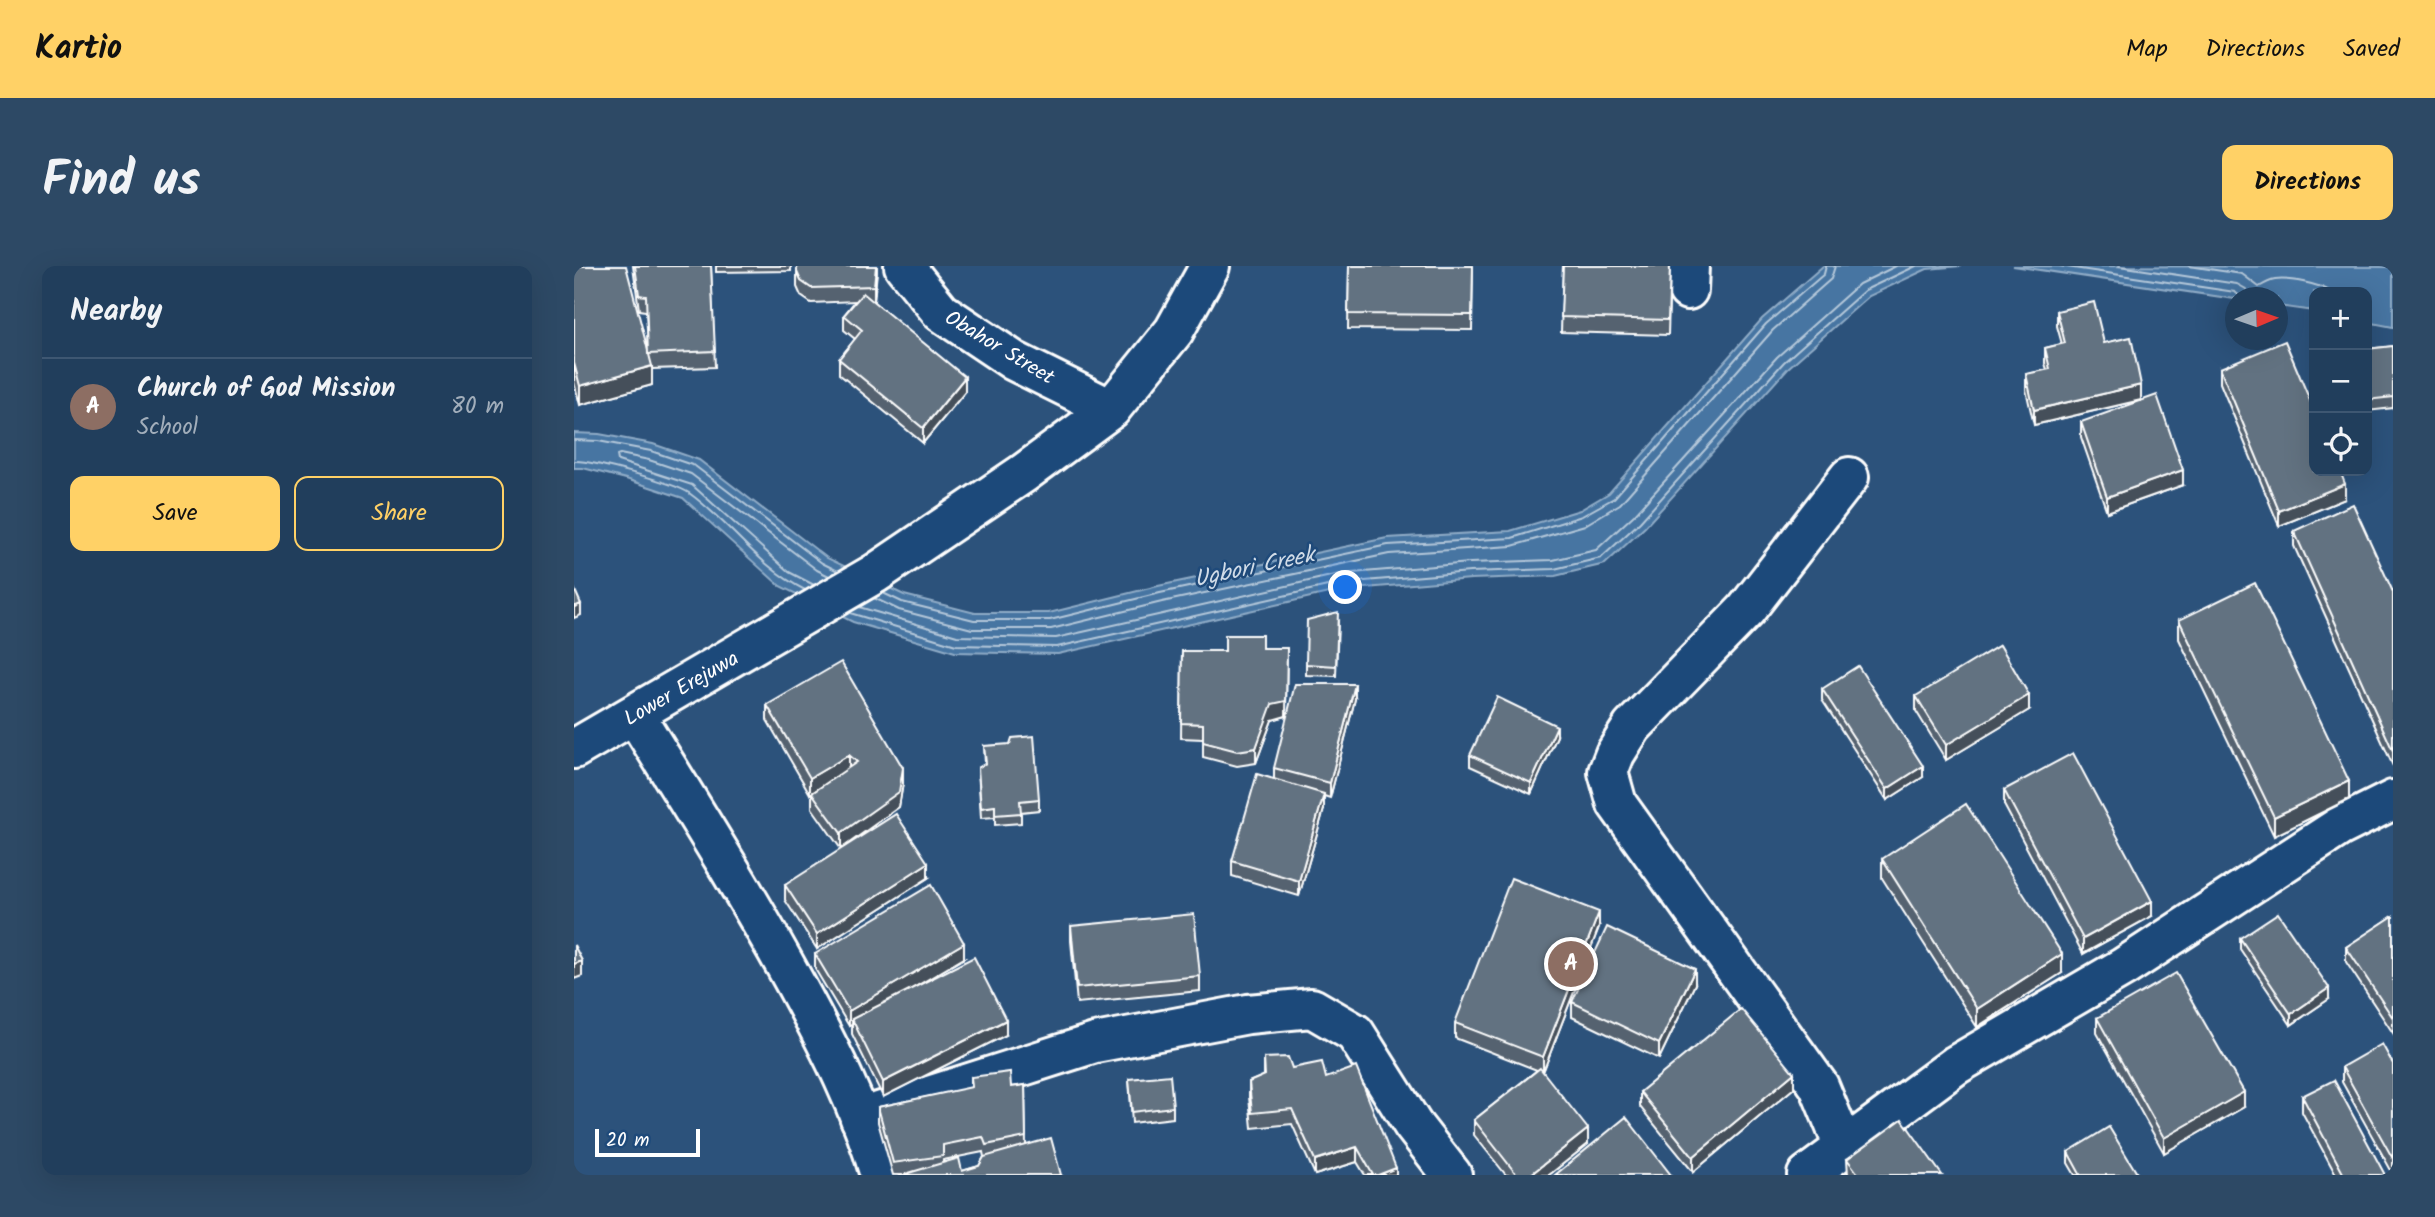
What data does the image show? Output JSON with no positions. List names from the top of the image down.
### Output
{
  "streets": {
    "street": ["Obahor Street", "Lower Erejuwa"]
  },
  "crossings": [
    ["Obahor Street", "Lower Erejuwa"]
  ],
  "water": ["Ugbori Creek"],
  "scale_bar": "20 m",
  "north": "right",
  "page": {
    "header": "Kartio",
    "nav": ["Map", "Directions", "Saved"],
    "title": "Find us",
    "buttons": [
      "Directions",
      ["Save", "Share"]
    ],
    "heading": "Nearby",
    "map_buttons": ["+", "−"],
    "list": [
      {
        "mark": "A",
        "name": "Church of God Mission",
        "note": "School",
        "value": "80 m"
      }
    ],
    "pins": "A",
    "scale": "20 m"
  }
}
